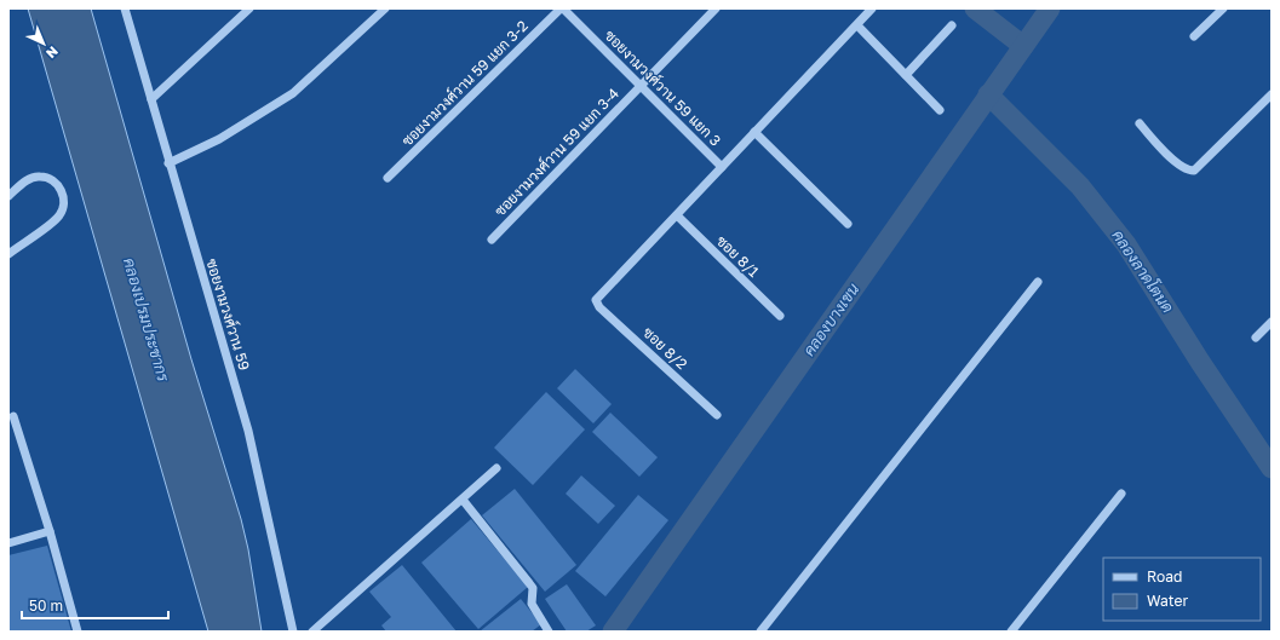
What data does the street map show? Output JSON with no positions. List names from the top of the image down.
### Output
{
  "streets": {
    "street": [
      "ซอยงามวงศ์วาน 59 แยก 3-2",
      "ซอยงามวงศ์วาน 59 แยก 3",
      "ซอยงามวงศ์วาน 59 แยก 3-4",
      "ซอย 8/1",
      "ซอยงามวงศ์วาน 59",
      "ซอย 8/2"
    ]
  },
  "crossings": [
    ["ซอยงามวงศ์วาน 59 แยก 3-2", "ซอยงามวงศ์วาน 59 แยก 3"],
    ["ซอยงามวงศ์วาน 59 แยก 3", "ซอยงามวงศ์วาน 59 แยก 3-4"],
    ["ซอย 8/1", "ซอย 8/2"]
  ],
  "water": ["คลองลาดโตนด", "คลองเปรมประชากร", "คลองบางเขน"],
  "legend": ["Road", "Water"],
  "scale_bar": "50 m",
  "north": "bottom right"
}
